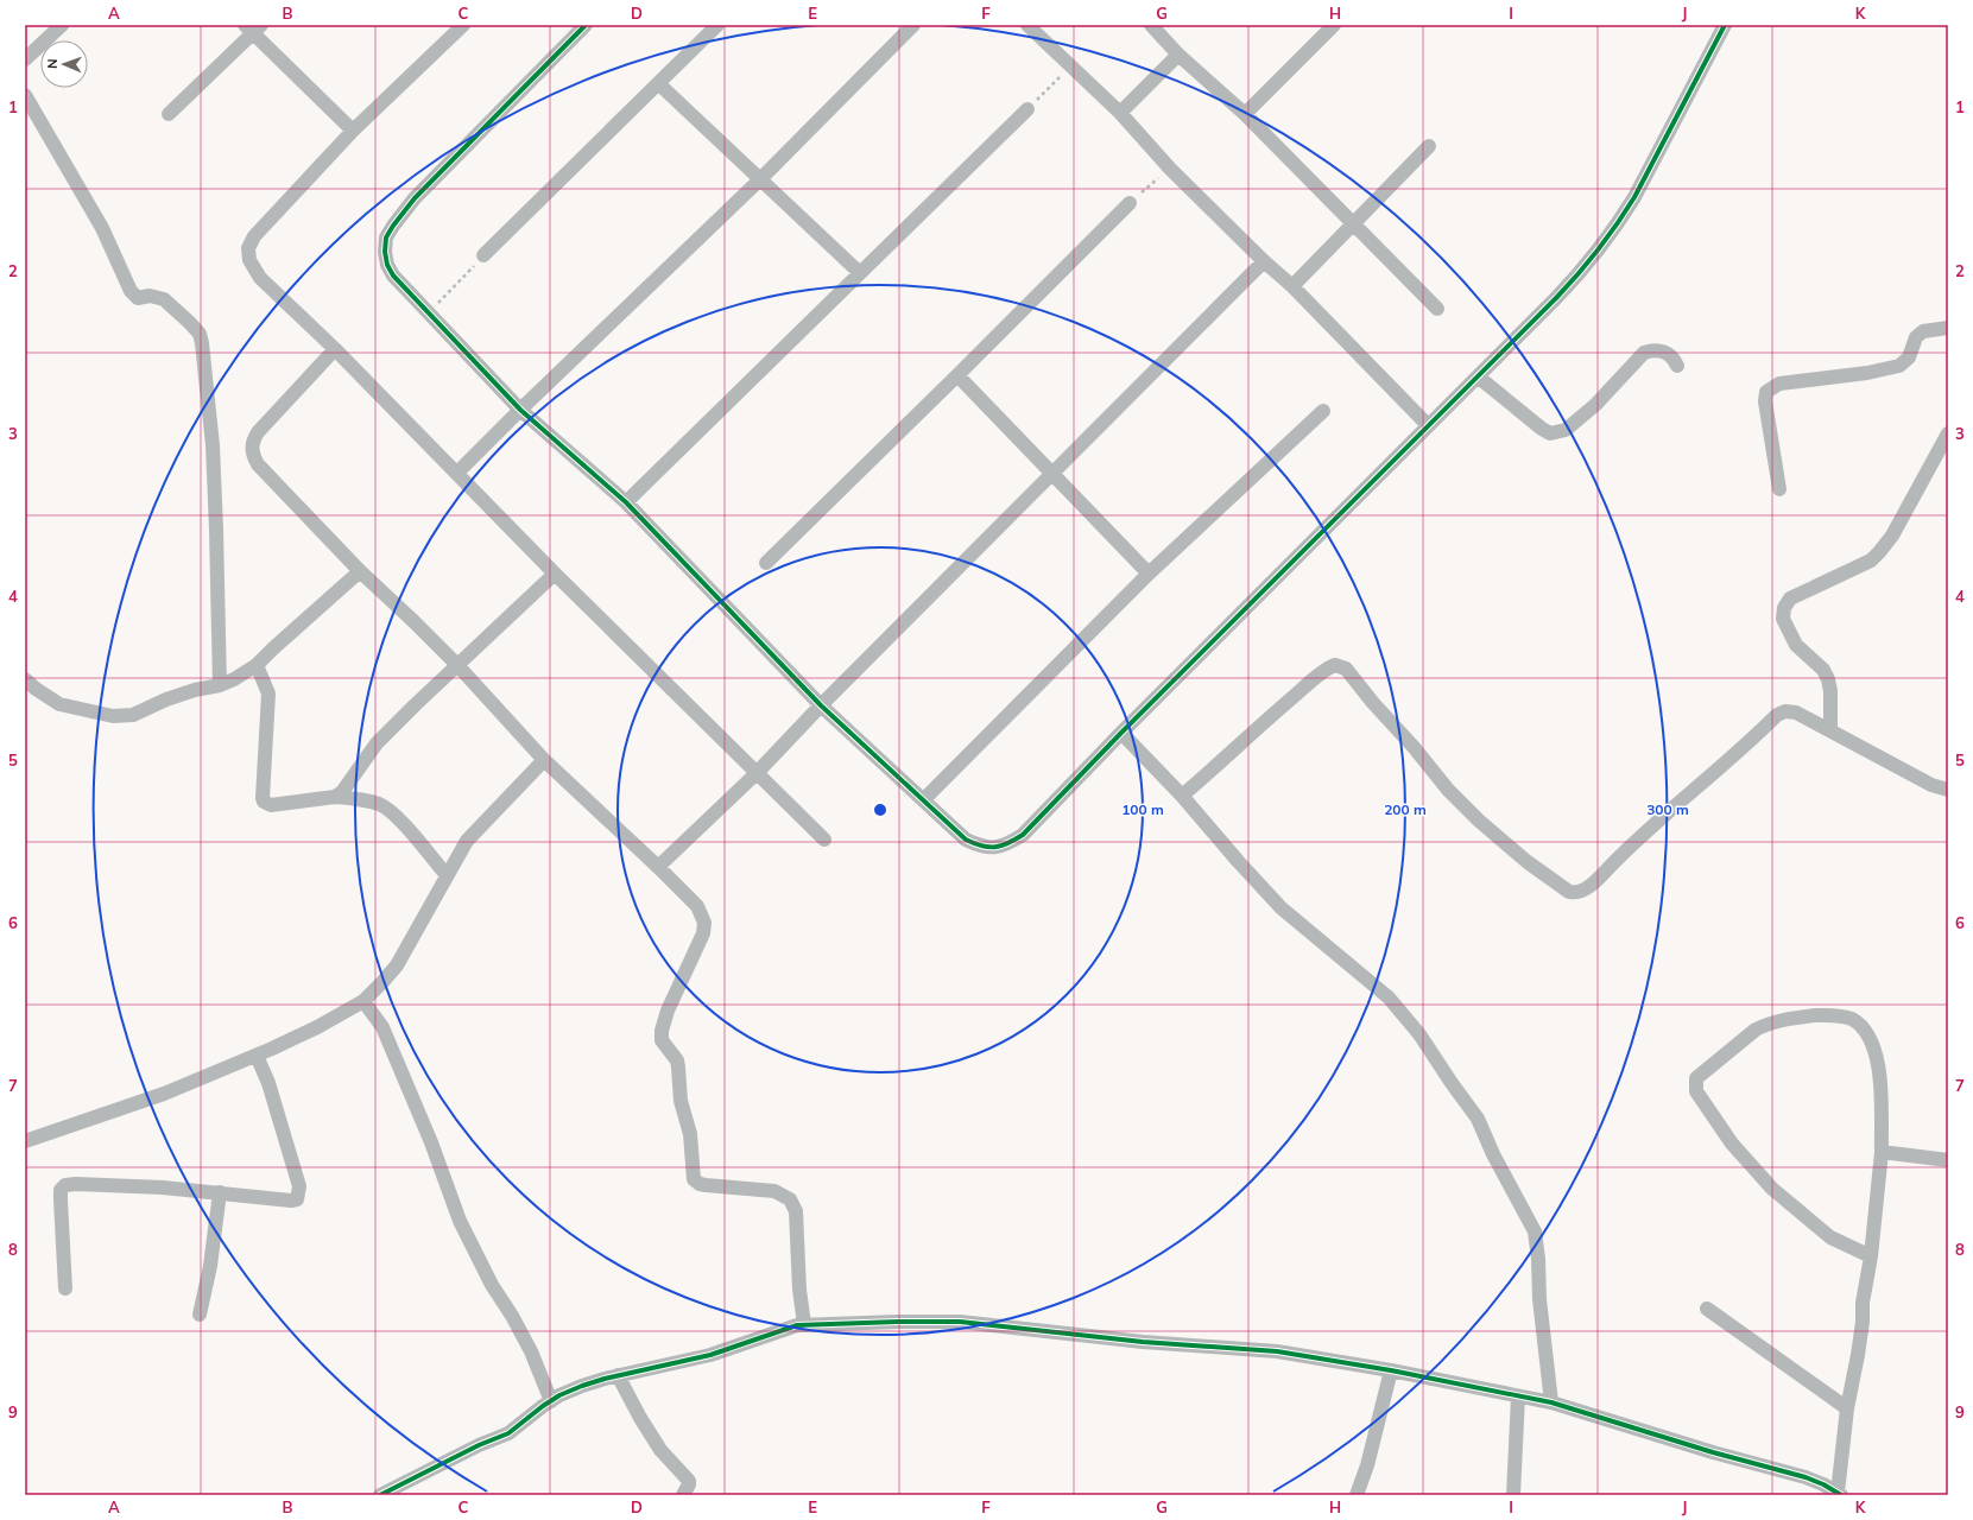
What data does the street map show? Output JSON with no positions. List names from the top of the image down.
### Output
{
  "north": "left",
  "grid": {
    "columns": [
      "A",
      "B",
      "C",
      "D",
      "E",
      "F",
      "G",
      "H",
      "I",
      "J",
      "K"
    ],
    "rows": [
      "1",
      "2",
      "3",
      "4",
      "5",
      "6",
      "7",
      "8",
      "9"
    ]
  },
  "rings": ["100 m", "200 m", "300 m"]
}
